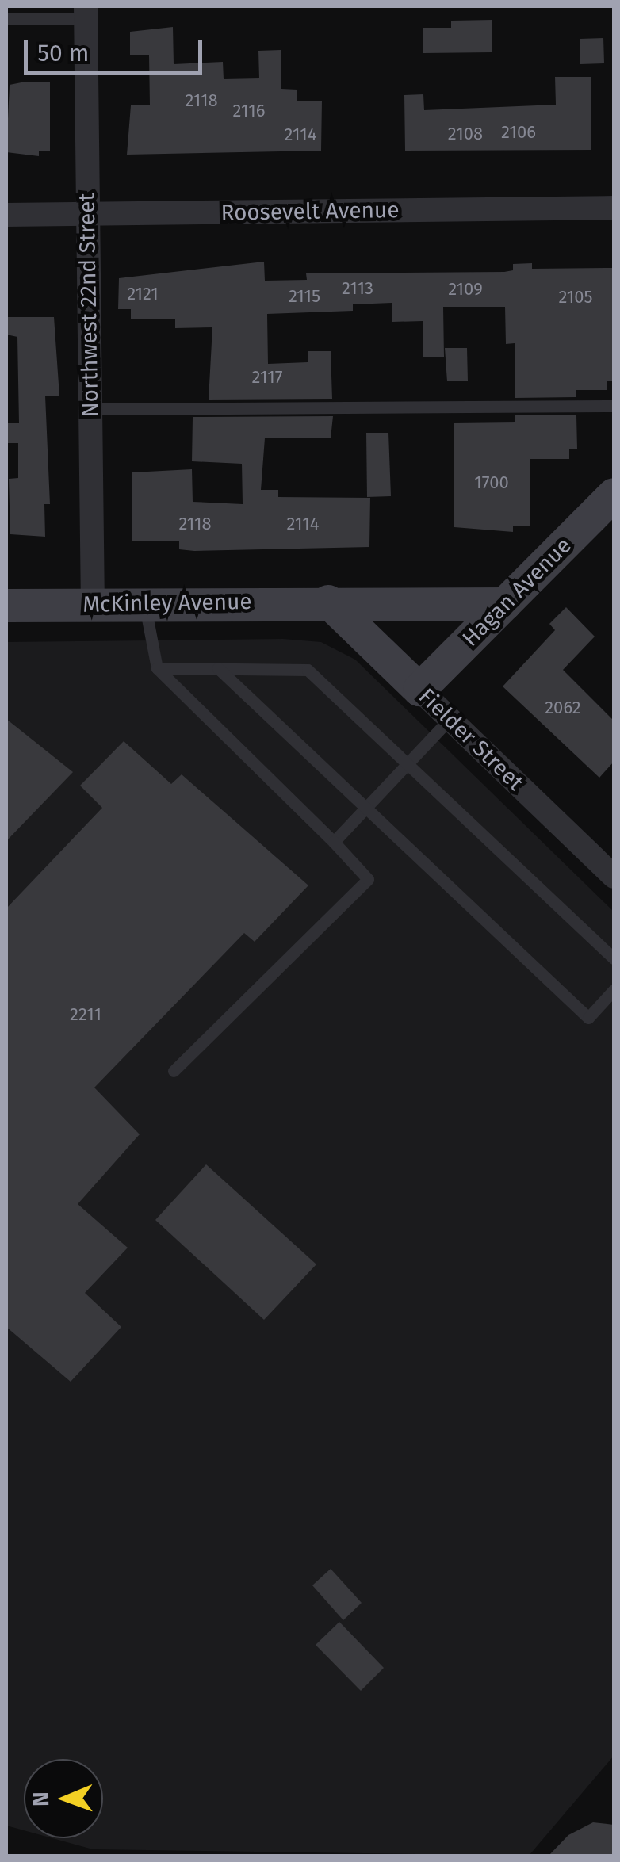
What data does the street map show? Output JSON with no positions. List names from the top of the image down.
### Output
{
  "streets": {
    "street": [
      "Roosevelt Avenue",
      "Northwest 22nd Street",
      "Hagan Avenue",
      "McKinley Avenue",
      "Fielder Street"
    ]
  },
  "crossings": [
    ["Roosevelt Avenue", "Northwest 22nd Street"],
    ["Northwest 22nd Street", "McKinley Avenue"],
    ["Hagan Avenue", "McKinley Avenue"],
    ["Hagan Avenue", "Fielder Street"],
    ["McKinley Avenue", "Fielder Street"]
  ],
  "house_numbers": [
    "2118",
    "2116",
    "2106",
    "2108",
    "2114",
    "2113",
    "2109",
    "2121",
    "2115",
    "2105",
    "2117",
    "1700",
    "2118",
    "2114",
    "2062",
    "2211"
  ],
  "scale_bar": "50 m",
  "north": "left"
}
